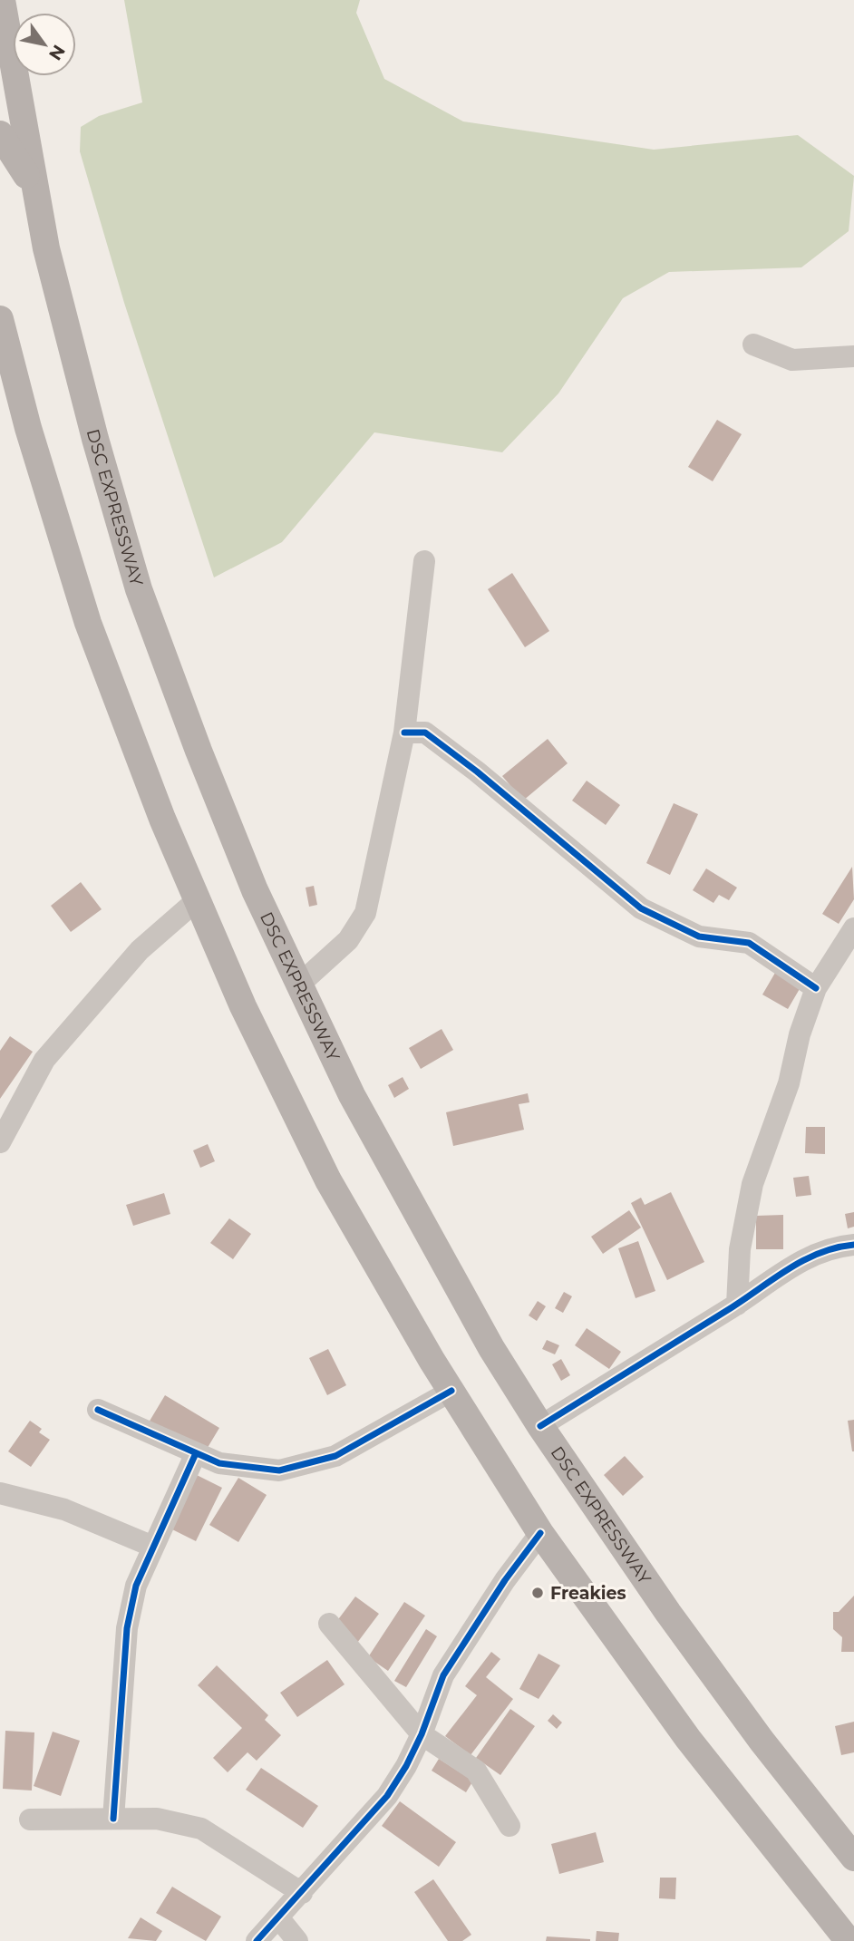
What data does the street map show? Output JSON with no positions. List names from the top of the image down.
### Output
{
  "streets": {
    "main road": ["DSC EXPRESSWAY"]
  },
  "places": ["Freakies"],
  "north": "bottom right"
}
